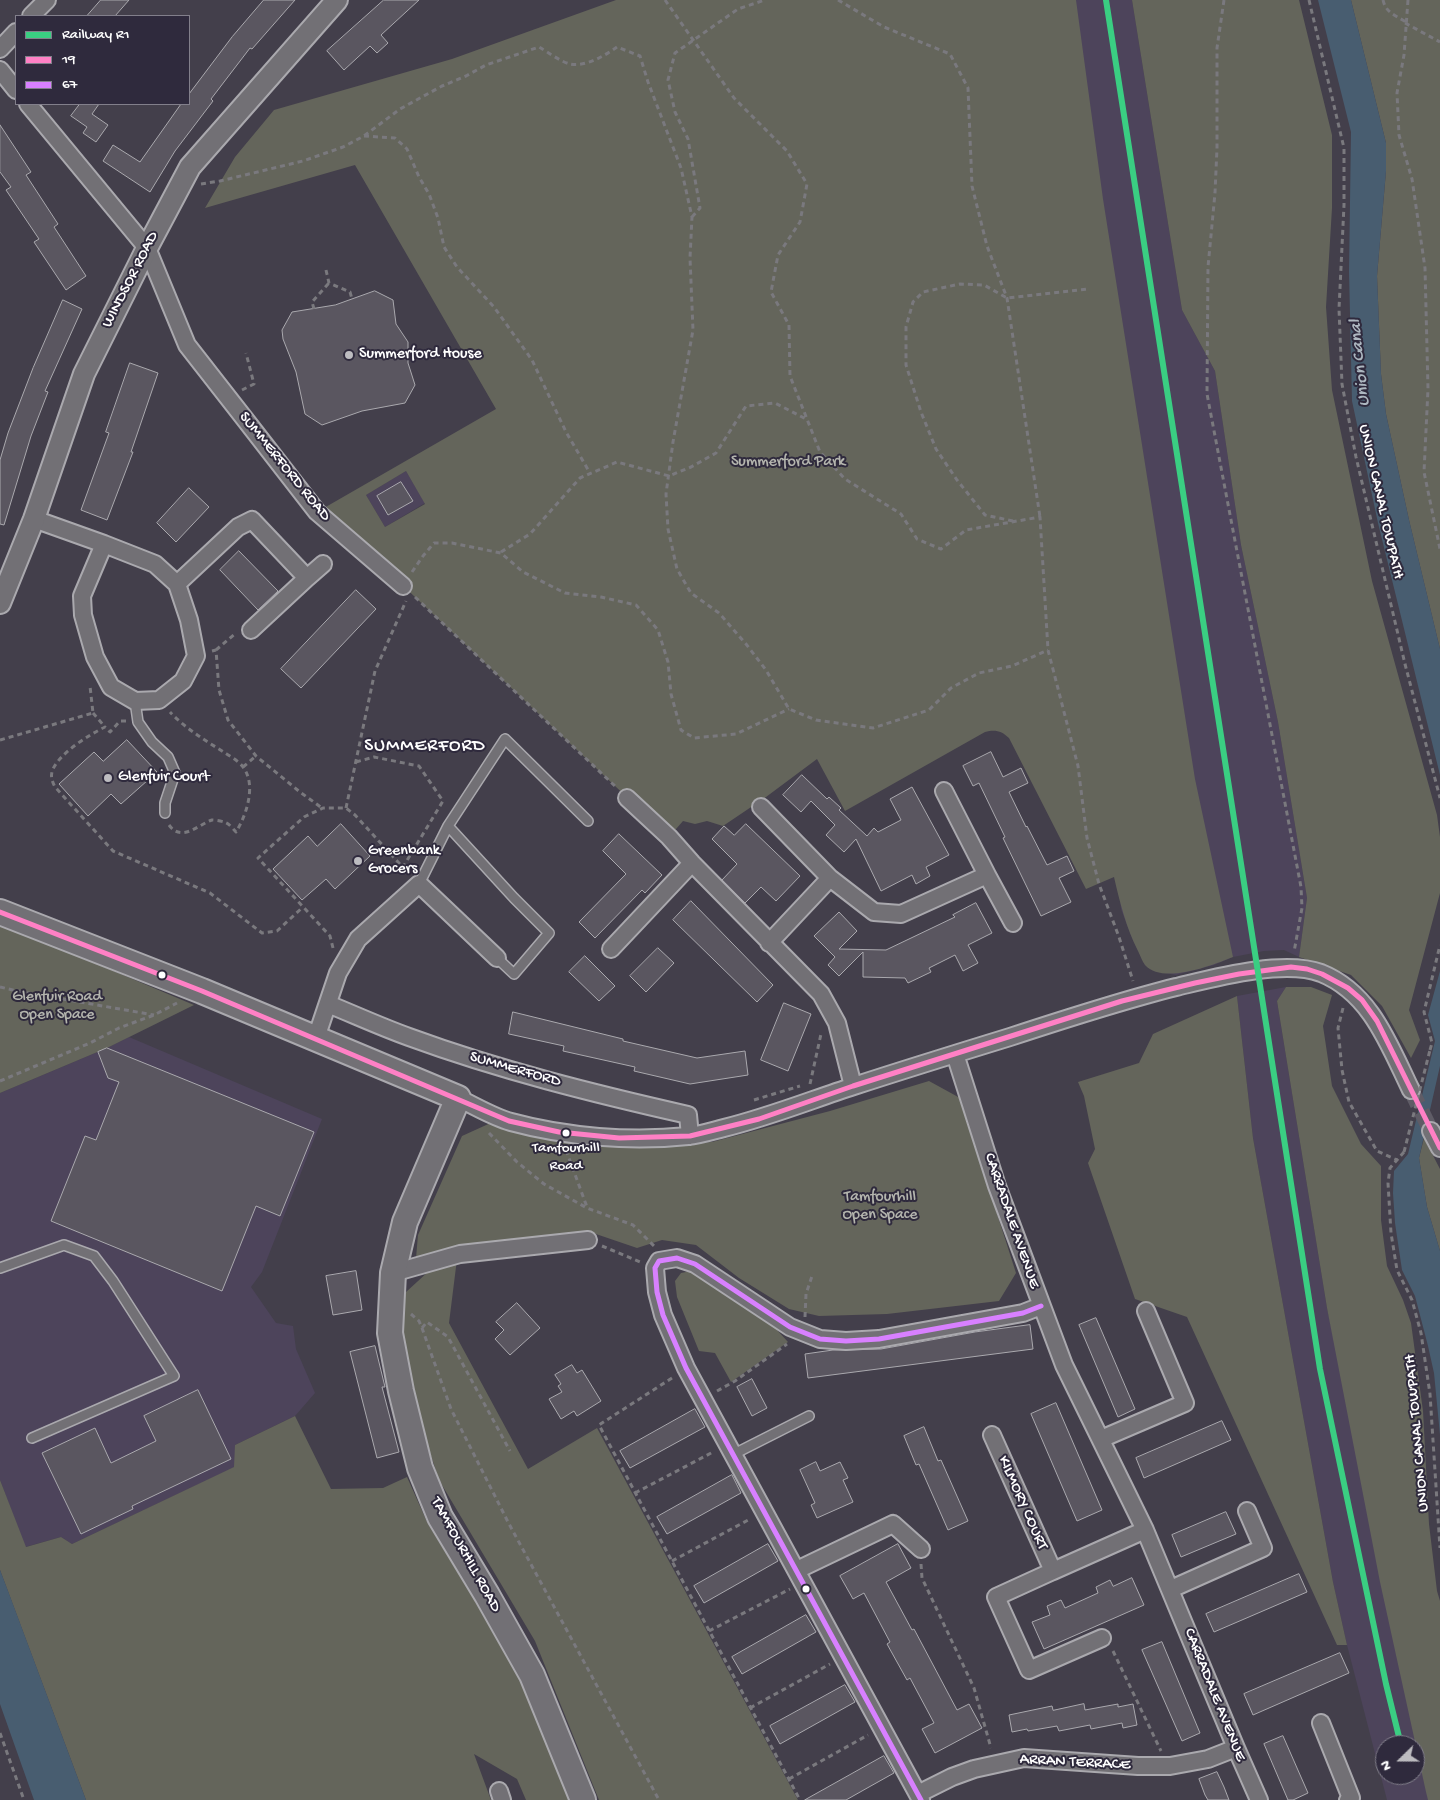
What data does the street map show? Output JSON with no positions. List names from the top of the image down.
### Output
{
  "streets": {
    "main road": ["TAMFOURHILL ROAD"],
    "street": [
      "WINDSOR ROAD",
      "SUMMERFORD ROAD",
      "SUMMERFORD",
      "CARRADALE AVENUE",
      "KILMORY COURT",
      "ARRAN TERRACE"
    ],
    "path": ["UNION CANAL TOWPATH"]
  },
  "crossings": [
    ["WINDSOR ROAD", "SUMMERFORD ROAD"],
    ["CARRADALE AVENUE", "KILMORY COURT"],
    ["CARRADALE AVENUE", "ARRAN TERRACE"]
  ],
  "districts": ["SUMMERFORD"],
  "water": ["Union Canal"],
  "parks": ["Summerford Park", "Glenfuir Road Open Space", "Tamfourhill Open Space"],
  "places": [
    "Summerford House",
    "Glenfuir Court",
    "Greenbank Grocers",
    "Tamfourhill Road"
  ],
  "lines": ["rail line R1", "transit line 19", "transit line 67"],
  "legend": ["Railway R1", "19", "67"],
  "north": "left"
}
